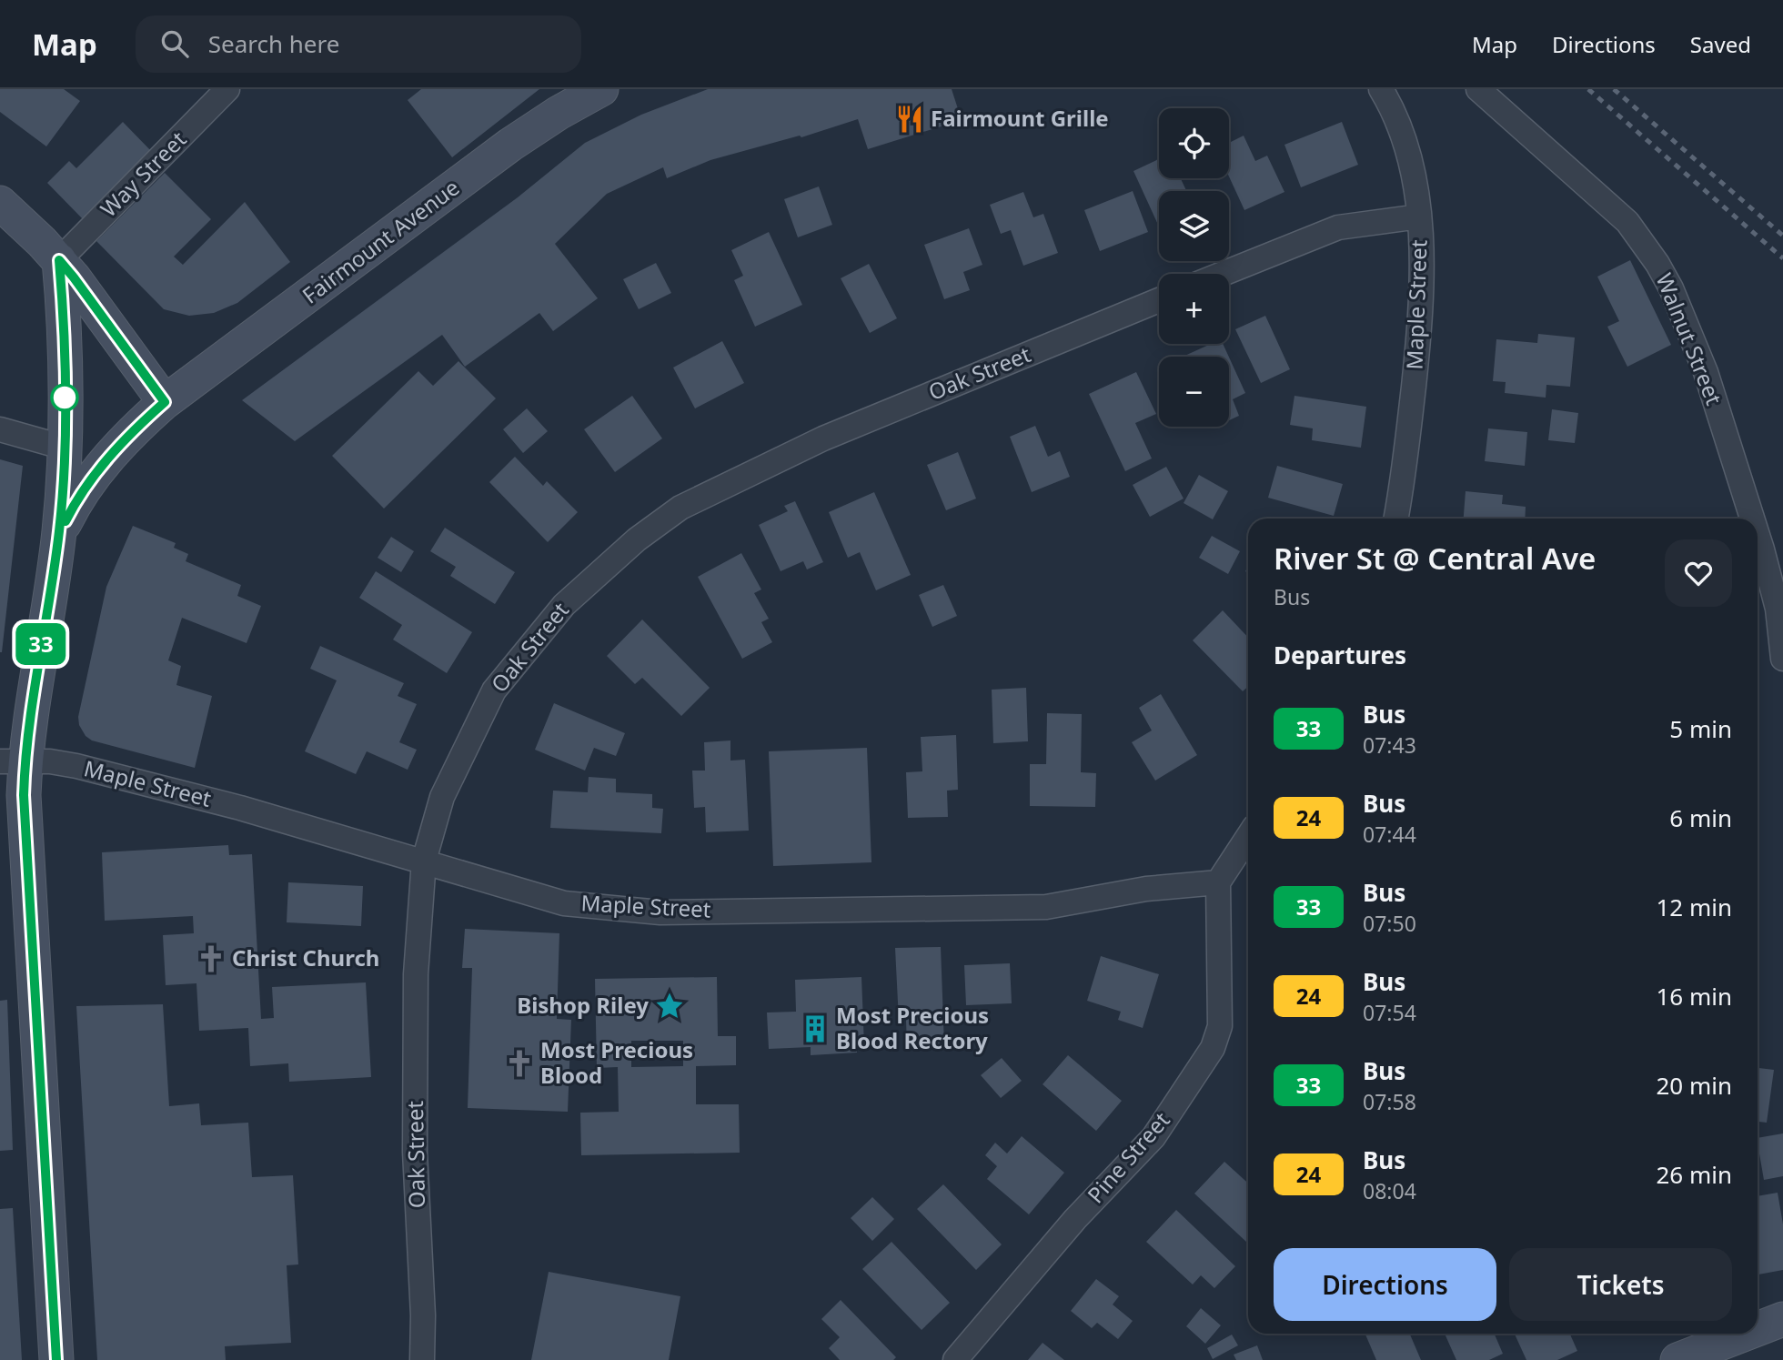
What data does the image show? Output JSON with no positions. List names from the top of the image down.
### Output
{
  "streets": {
    "main road": ["Fairmount Avenue"],
    "street": [
      "Way Street",
      "Maple Street",
      "Walnut Street",
      "Oak Street",
      "Pine Street"
    ]
  },
  "crossings": [
    ["Maple Street", "Oak Street"],
    ["Maple Street", "Pine Street"]
  ],
  "places": {
    "restaurant": ["Fairmount Grille"],
    "church": ["Christ Church", "Most Precious Blood"],
    "place": ["Bishop Riley"],
    "building": ["Most Precious Blood Rectory"]
  },
  "lines": ["bus line 33"],
  "page": {
    "header": "Map",
    "search": "Search here",
    "nav": ["Map", "Directions", "Saved"],
    "on_map": "33",
    "map_buttons": ["+", "−"],
    "heading": [
      ["River St @ Central Ave", "Bus"],
      "Departures"
    ],
    "list": [
      {
        "mark": "33",
        "name": "Bus",
        "note": "07:43",
        "value": "5 min"
      },
      {
        "mark": "24",
        "name": "Bus",
        "note": "07:44",
        "value": "6 min"
      },
      {
        "mark": "33",
        "name": "Bus",
        "note": "07:50",
        "value": "12 min"
      },
      {
        "mark": "24",
        "name": "Bus",
        "note": "07:54",
        "value": "16 min"
      },
      {
        "mark": "33",
        "name": "Bus",
        "note": "07:58",
        "value": "20 min"
      },
      {
        "mark": "24",
        "name": "Bus",
        "note": "08:04",
        "value": "26 min"
      }
    ],
    "buttons": ["Directions", "Tickets"]
  }
}
